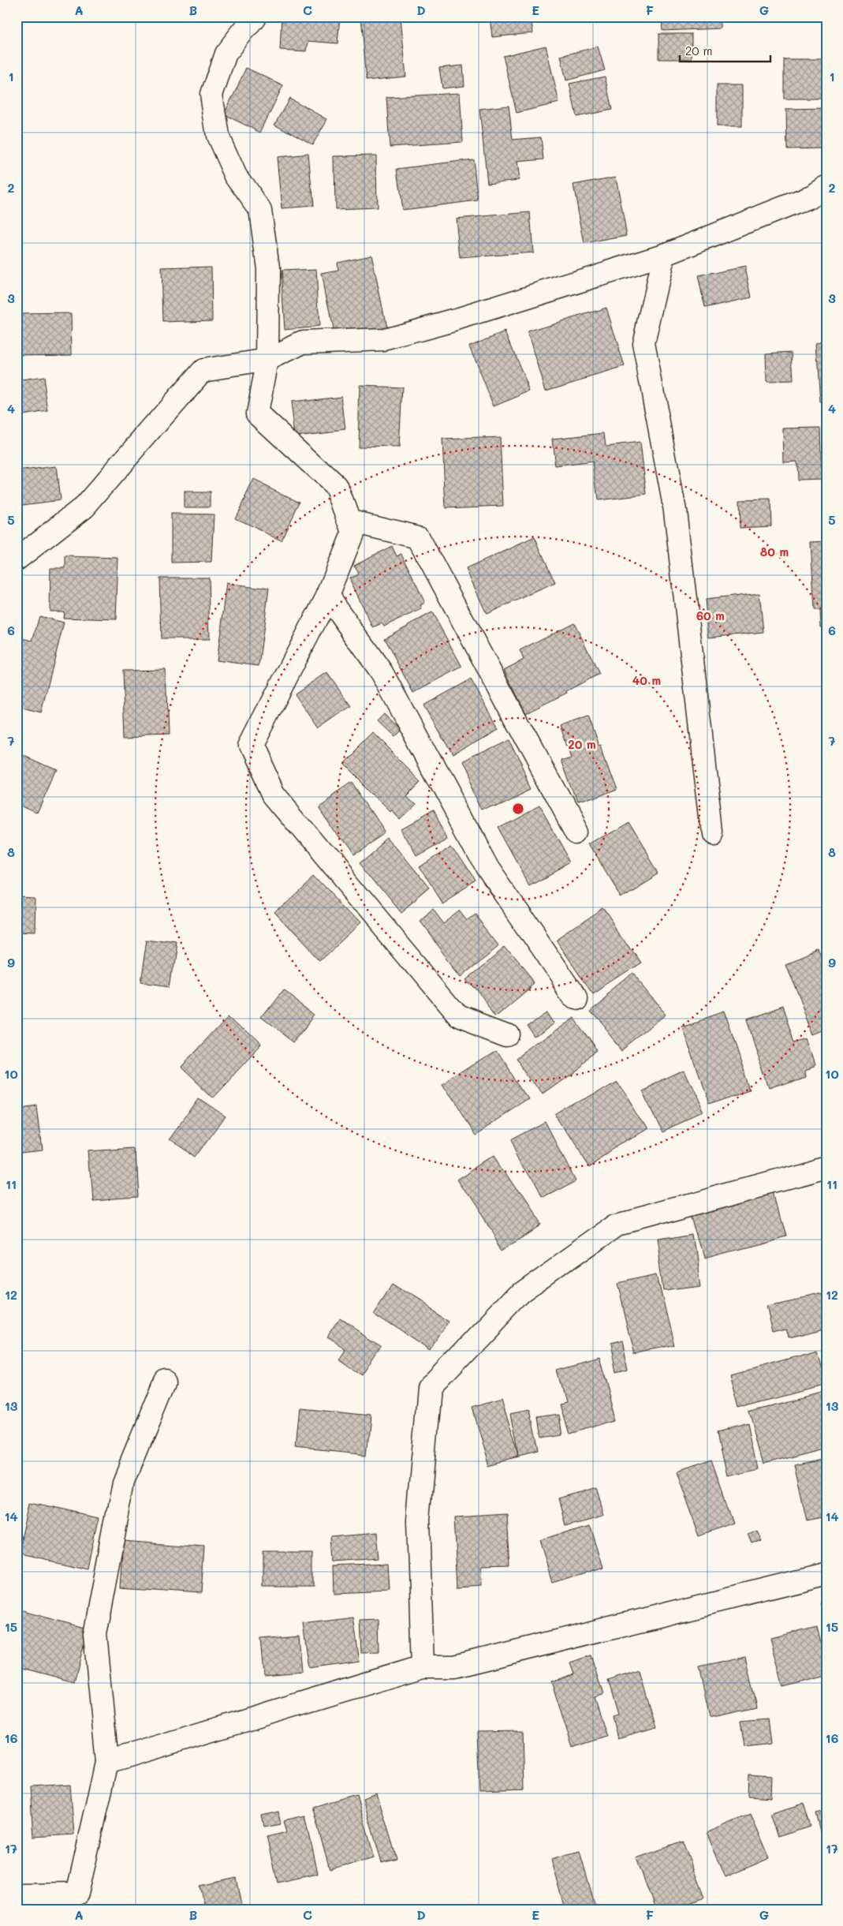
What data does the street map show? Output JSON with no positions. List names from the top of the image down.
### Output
{
  "scale_bar": "20 m",
  "grid": {
    "columns": [
      "A",
      "B",
      "C",
      "D",
      "E",
      "F",
      "G"
    ],
    "rows": [
      "1",
      "2",
      "3",
      "4",
      "5",
      "6",
      "7",
      "8",
      "9",
      "10",
      "11",
      "12",
      "13",
      "14",
      "15",
      "16",
      "17"
    ]
  },
  "rings": [
    "80 m",
    "60 m",
    "40 m",
    "20 m"
  ]
}
